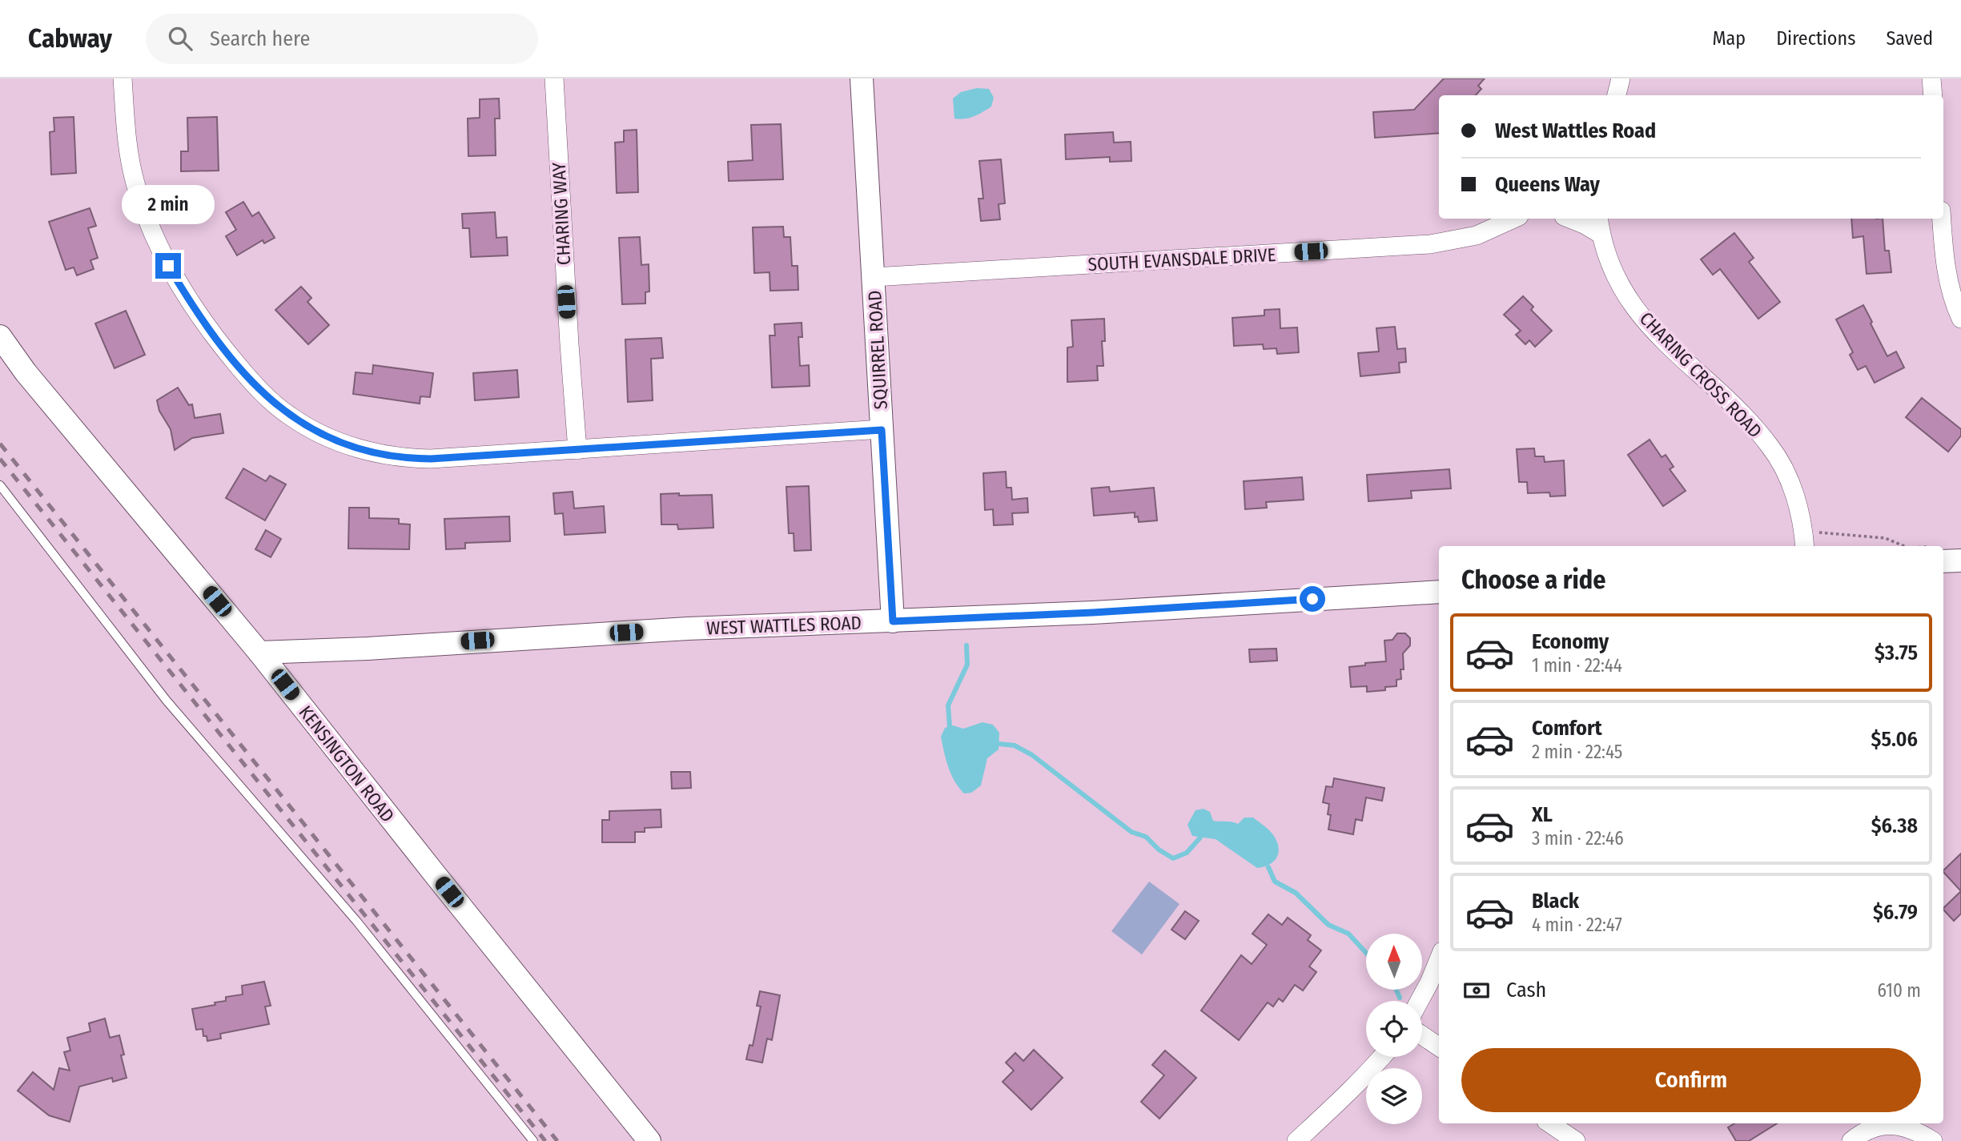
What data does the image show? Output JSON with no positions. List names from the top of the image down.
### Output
{
  "streets": {
    "street": [
      "CHARING WAY",
      "SOUTH EVANSDALE DRIVE",
      "SQUIRREL ROAD",
      "CHARING CROSS ROAD",
      "WEST WATTLES ROAD",
      "KENSINGTON ROAD"
    ]
  },
  "crossings": [
    ["SOUTH EVANSDALE DRIVE", "SQUIRREL ROAD"],
    ["SQUIRREL ROAD", "WEST WATTLES ROAD"],
    ["WEST WATTLES ROAD", "KENSINGTON ROAD"]
  ],
  "north": "top",
  "page": {
    "header": "Cabway",
    "search": "Search here",
    "nav": ["Map", "Directions", "Saved"],
    "banner": ["West Wattles Road", "Queens Way"],
    "bubble": "2 min",
    "heading": "Choose a ride",
    "list": [
      {
        "name": "Economy",
        "note": "1 min · 22:44",
        "value": "$3.75"
      },
      {
        "name": "Comfort",
        "note": "2 min · 22:45",
        "value": "$5.06"
      },
      {
        "name": "XL",
        "note": "3 min · 22:46",
        "value": "$6.38"
      },
      {
        "name": "Black",
        "note": "4 min · 22:47",
        "value": "$6.79"
      }
    ],
    "pay": ["Cash", "610 m"],
    "buttons": "Confirm"
  }
}
